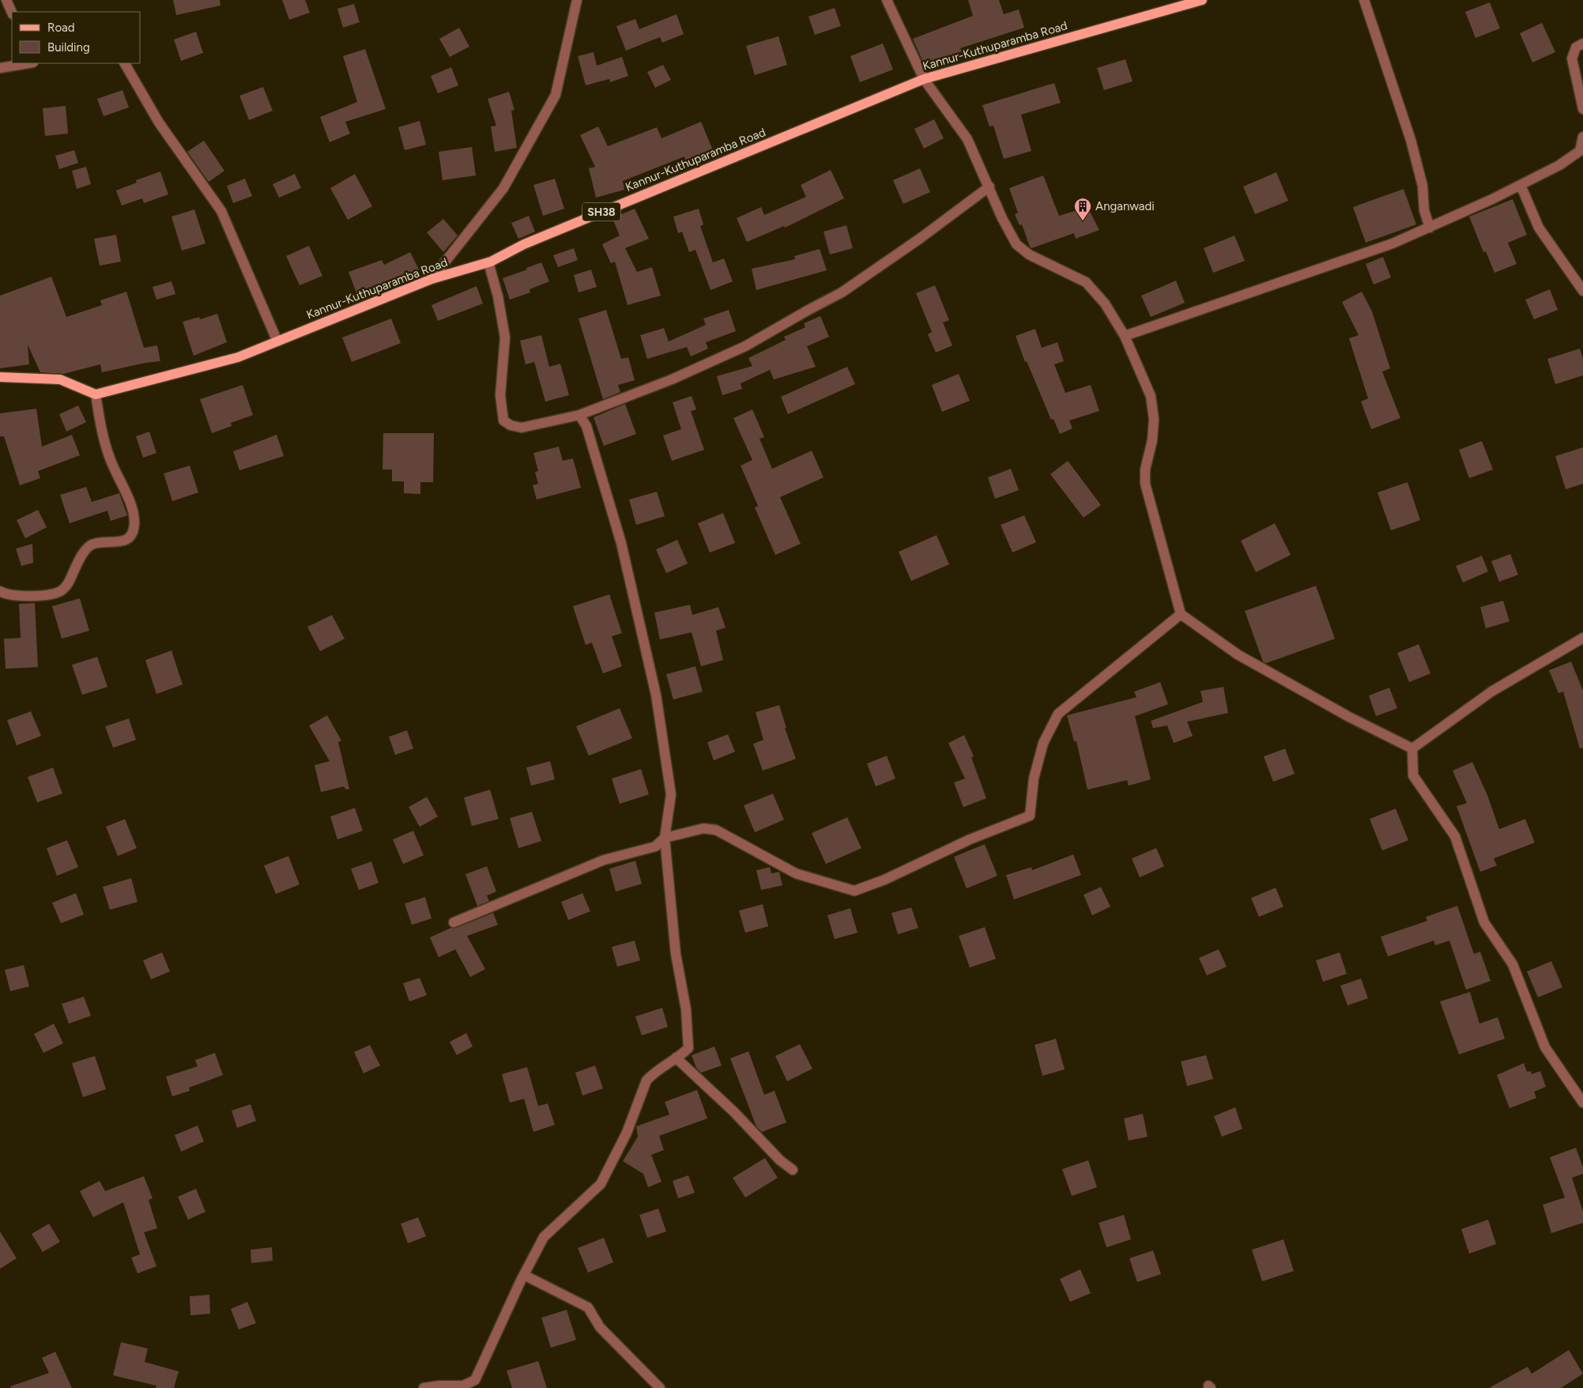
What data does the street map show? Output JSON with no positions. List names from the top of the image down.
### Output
{
  "streets": {
    "main road": ["Kannur-Kuthuparamba Road", "SH38"]
  },
  "places": {
    "building": ["Anganwadi"]
  },
  "legend": ["Road", "Building"]
}
